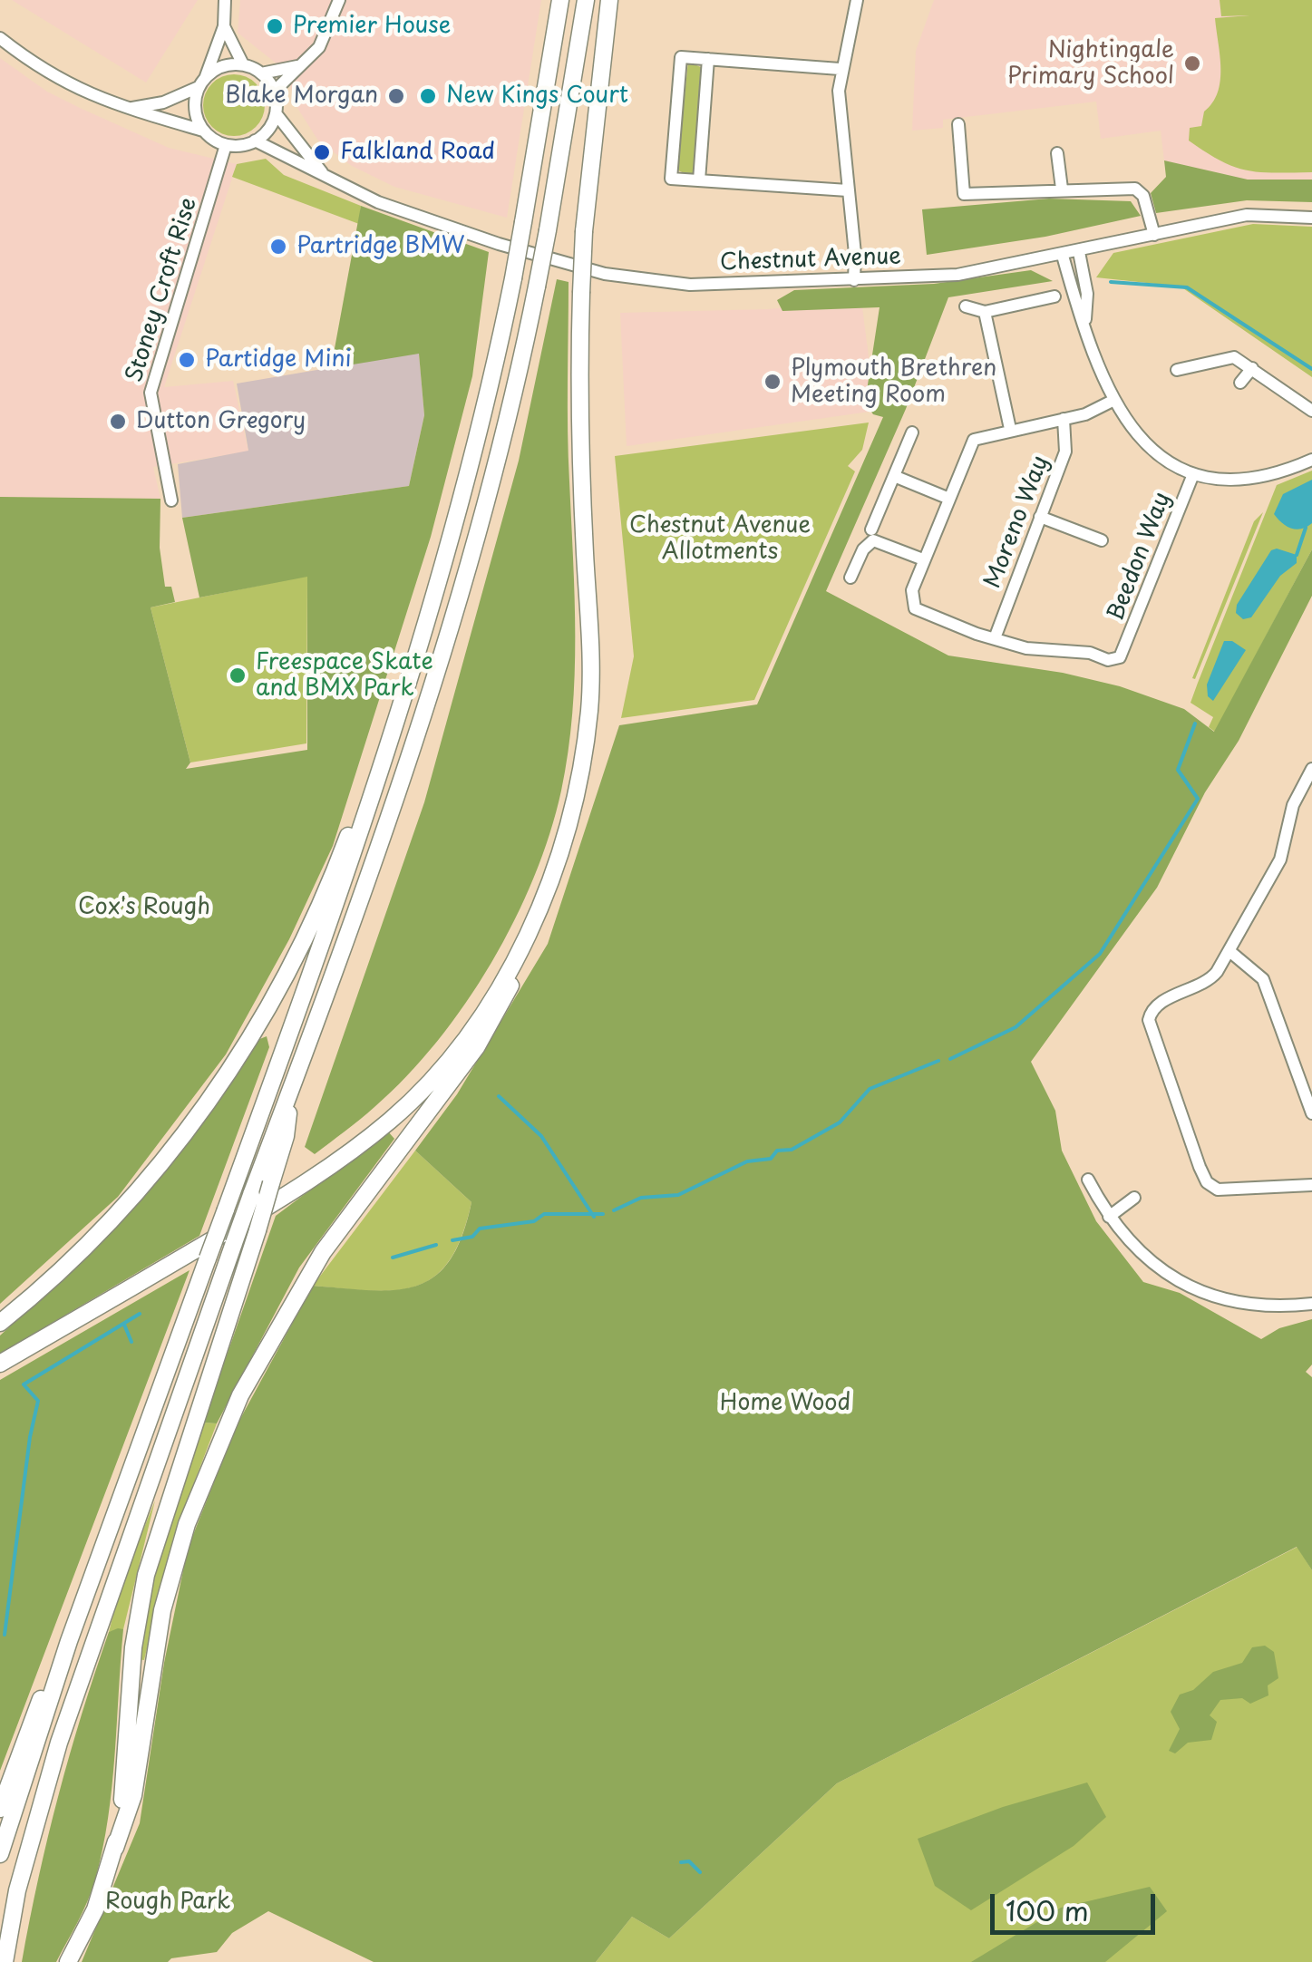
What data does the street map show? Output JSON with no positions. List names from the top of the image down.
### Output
{
  "streets": {
    "street": [
      "Chestnut Avenue",
      "Stoney Croft Rise",
      "Moreno Way",
      "Beedon Way"
    ]
  },
  "crossings": [
    ["Chestnut Avenue", "Stoney Croft Rise"],
    ["Moreno Way", "Beedon Way"]
  ],
  "parks": [
    "Chestnut Avenue Allotments",
    "Cox's Rough",
    "Home Wood",
    "Rough Park"
  ],
  "places": [
    "Premier House",
    "Nightingale Primary School",
    "Blake Morgan",
    "New Kings Court",
    "Falkland Road",
    "Partridge BMW",
    "Partidge Mini",
    "Plymouth Brethren Meeting Room",
    "Dutton Gregory",
    "Freespace Skate and BMX Park"
  ],
  "scale_bar": "100 m"
}
